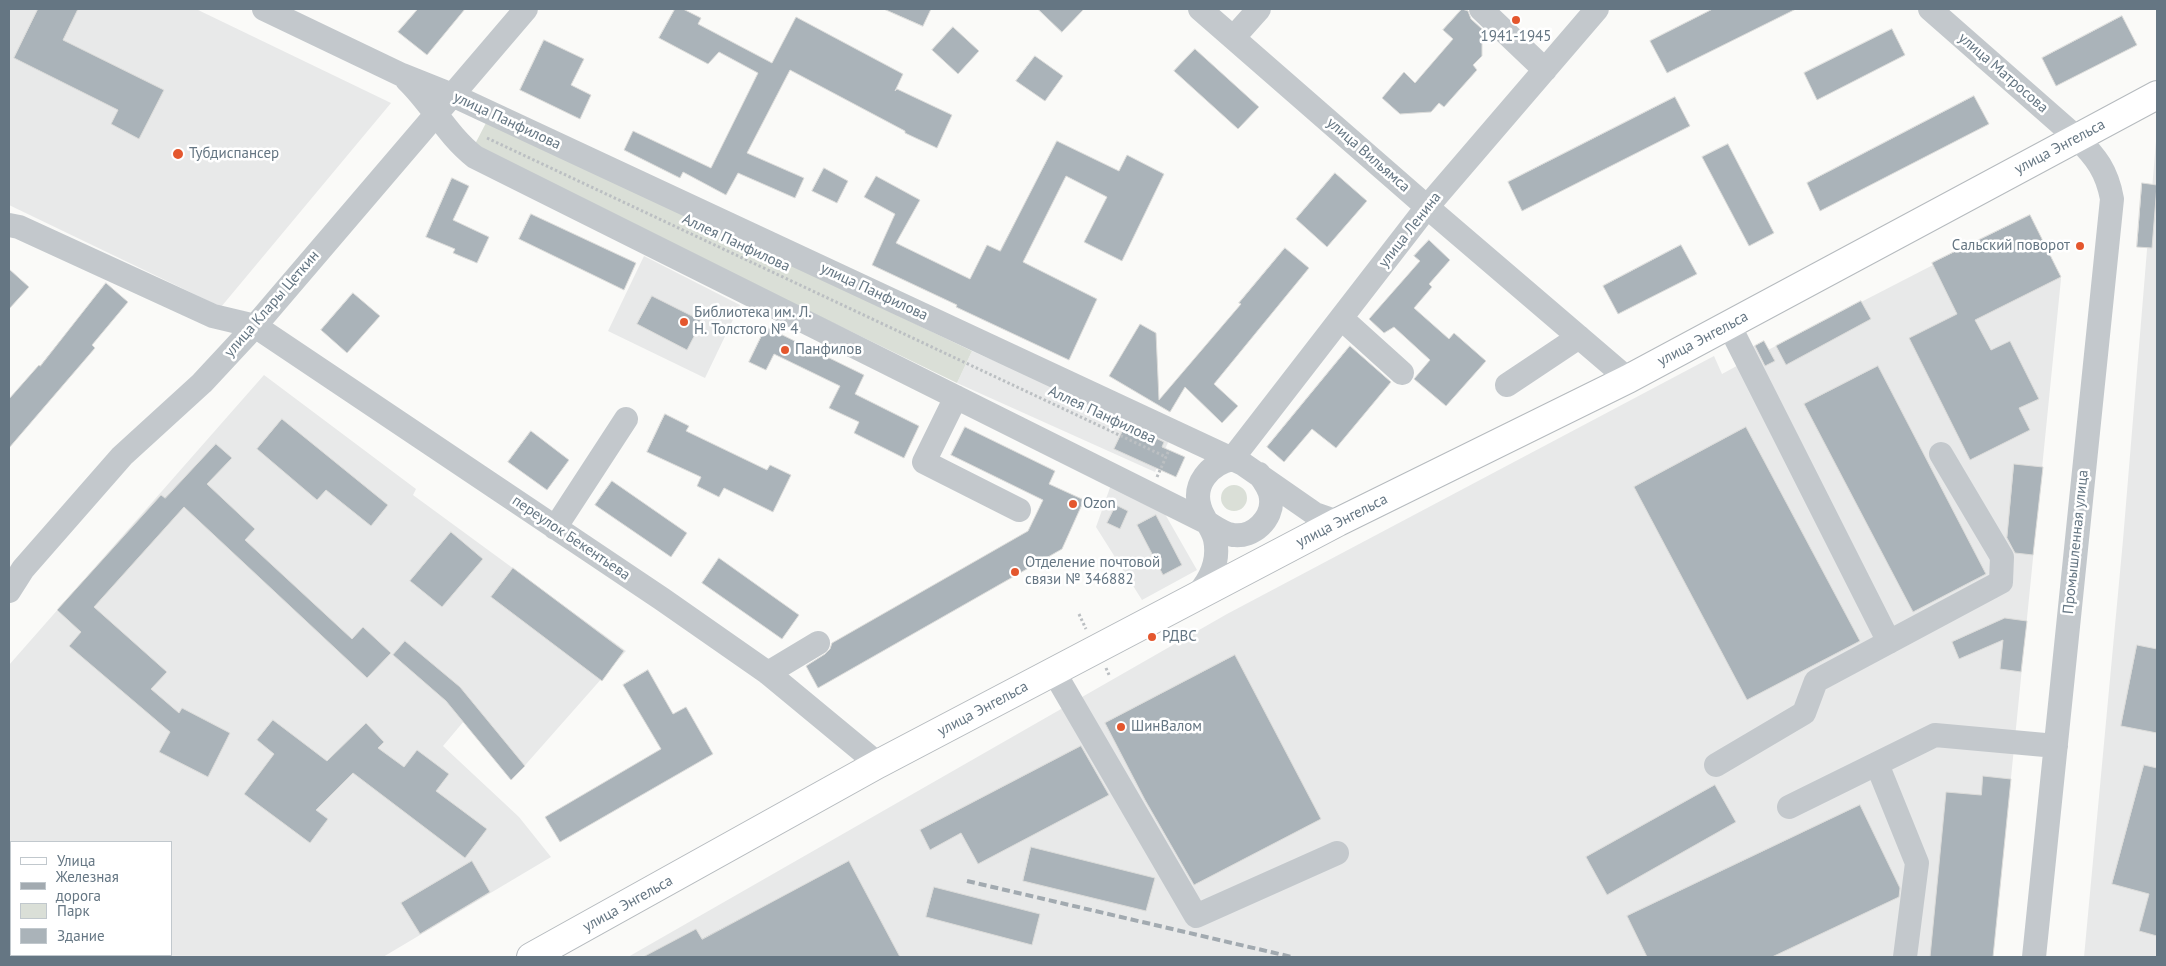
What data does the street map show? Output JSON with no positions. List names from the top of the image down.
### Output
{
  "streets": {
    "main road": ["улица Энгельса"],
    "street": [
      "улица Матросова",
      "улица Панфилова",
      "улица Вильямса",
      "улица Ленина",
      "улица Клары Цеткин",
      "переулок Бекентьева",
      "Промышленная улица"
    ],
    "path": ["Аллея Панфилова"]
  },
  "crossings": [
    ["улица Матросова", "улица Энгельса"],
    ["улица Матросова", "Промышленная улица"],
    ["улица Панфилова", "улица Энгельса"],
    ["улица Панфилова", "улица Ленина"],
    ["улица Панфилова", "улица Клары Цеткин"],
    ["улица Энгельса", "улица Вильямса"],
    ["улица Энгельса", "переулок Бекентьева"],
    ["улица Энгельса", "Промышленная улица"],
    ["улица Вильямса", "улица Ленина"],
    ["улица Клары Цеткин", "переулок Бекентьева"]
  ],
  "places": [
    "1941-1945",
    "Тубдиспансер",
    "Сальский поворот",
    "Библиотека им. Л. Н. Толстого № 4",
    "Панфилов",
    "Ozon",
    "Отделение почтовой связи № 346882",
    "РДВС",
    "ШинВалом"
  ],
  "legend": [
    "Улица",
    "Железная дорога",
    "Парк",
    "Здание"
  ]
}
